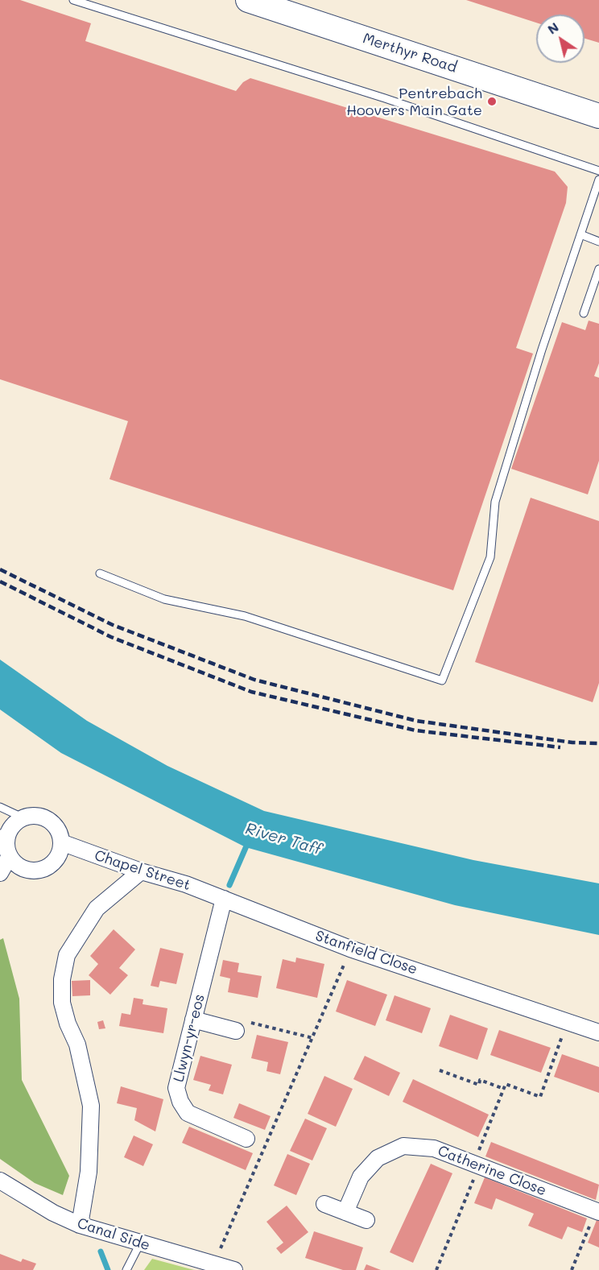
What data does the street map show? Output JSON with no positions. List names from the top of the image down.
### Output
{
  "streets": {
    "main road": ["Merthyr Road"],
    "street": [
      "Chapel Street",
      "Stanfield Close",
      "Llwyn-yr-eos",
      "Catherine Close",
      "Canal Side"
    ]
  },
  "crossings": [
    ["Chapel Street", "Stanfield Close"],
    ["Chapel Street", "Llwyn-yr-eos"],
    ["Stanfield Close", "Llwyn-yr-eos"]
  ],
  "water": ["River Taff"],
  "places": ["Pentrebach Hoovers Main Gate"],
  "north": "top left"
}
